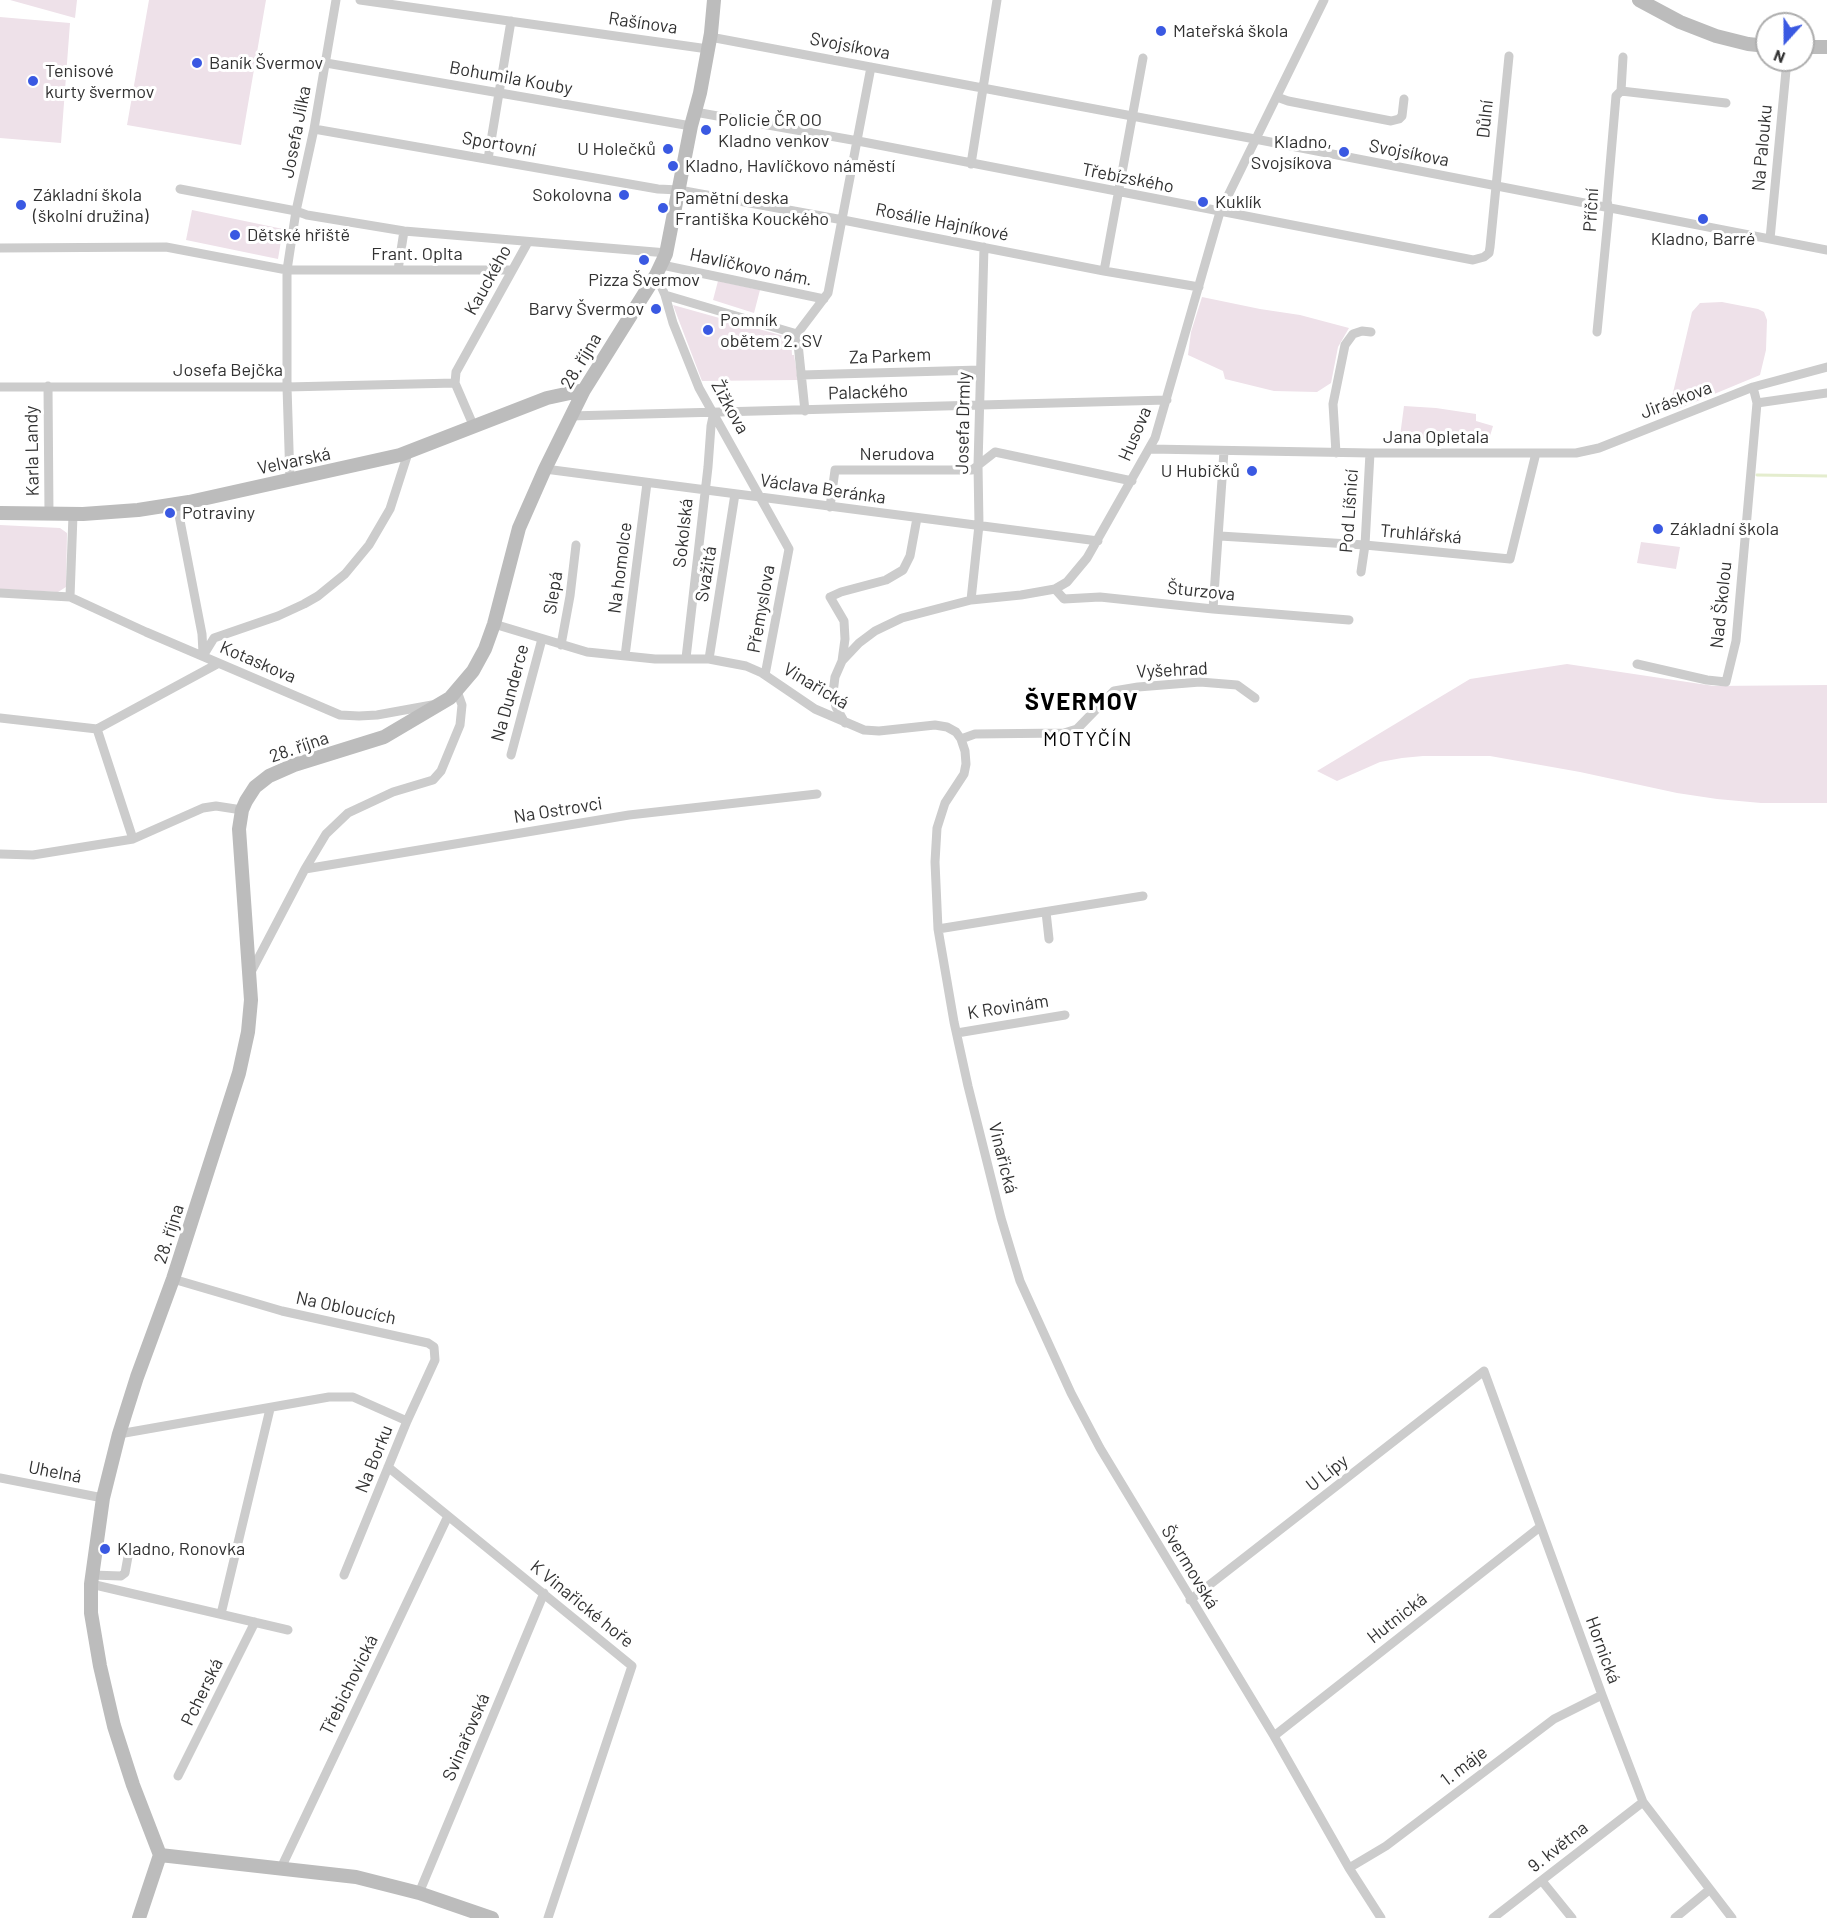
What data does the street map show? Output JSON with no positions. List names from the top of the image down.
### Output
{
  "streets": {
    "main road": ["28. října", "Velvarská"],
    "street": [
      "Rašínova",
      "Svojsíkova",
      "Bohumila Kouby",
      "Důlní",
      "Josefa Jílka",
      "Sportovní",
      "Na Palouku",
      "Třebízského",
      "Příční",
      "Rosálie Hajníkové",
      "Frant. Oplta",
      "Havlíčkovo nám.",
      "Kauckého",
      "Za Parkem",
      "Josefa Bejčka",
      "Palackého",
      "Jiráskova",
      "Žižkova",
      "Josefa Drmly",
      "Husova",
      "Jana Opletala",
      "Karla Landy",
      "Nerudova",
      "Václava Beránka",
      "Pod Líšnicí",
      "Sokolská",
      "Truhlářská",
      "Na homolce",
      "Svažitá",
      "Šturzova",
      "Slepá",
      "Nad Školou",
      "Přemyslova",
      "Kotaskova",
      "Vyšehrad",
      "Vinařická",
      "Na Dunderce",
      "Na Ostrovci",
      "K Rovinám",
      "Na Obloucích",
      "Na Borku",
      "Uhelná",
      "U Lípy",
      "Švermovská",
      "K Vinařické hoře",
      "Hutnická",
      "Hornická",
      "Třebichovická",
      "Pcherská",
      "Svinařovská",
      "1. máje",
      "9. května"
    ]
  },
  "crossings": [
    ["Rašínova", "Svojsíkova"],
    ["Rašínova", "28. října"],
    ["Svojsíkova", "Důlní"],
    ["Svojsíkova", "Na Palouku"],
    ["Svojsíkova", "Třebízského"],
    ["Svojsíkova", "Příční"],
    ["Svojsíkova", "28. října"],
    ["Svojsíkova", "Husova"],
    ["Bohumila Kouby", "Josefa Jílka"],
    ["Bohumila Kouby", "28. října"],
    ["Důlní", "Třebízského"],
    ["Josefa Jílka", "Sportovní"],
    ["Josefa Jílka", "Frant. Oplta"],
    ["Josefa Jílka", "Josefa Bejčka"],
    ["Josefa Jílka", "Velvarská"],
    ["Sportovní", "Rosálie Hajníkové"],
    ["Sportovní", "28. října"],
    ["Třebízského", "28. října"],
    ["Třebízského", "Husova"],
    ["Rosálie Hajníkové", "28. října"],
    ["Rosálie Hajníkové", "Josefa Drmly"],
    ["Rosálie Hajníkové", "Husova"],
    ["Frant. Oplta", "Kauckého"],
    ["Havlíčkovo nám.", "Kauckého"],
    ["Havlíčkovo nám.", "28. října"],
    ["Havlíčkovo nám.", "Žižkova"],
    ["Kauckého", "28. října"],
    ["Kauckého", "Josefa Bejčka"],
    ["Kauckého", "Žižkova"],
    ["Za Parkem", "Josefa Drmly"],
    ["28. října", "Palackého"],
    ["28. října", "Žižkova"],
    ["28. října", "Velvarská"],
    ["28. října", "Václava Beránka"],
    ["28. října", "Kotaskova"],
    ["28. října", "Vinařická"],
    ["28. října", "Na Obloucích"],
    ["28. října", "Na Borku"],
    ["28. října", "Uhelná"],
    ["Josefa Bejčka", "Karla Landy"],
    ["Palackého", "Žižkova"],
    ["Palackého", "Josefa Drmly"],
    ["Palackého", "Husova"],
    ["Palackého", "Sokolská"],
    ["Jiráskova", "Jana Opletala"],
    ["Jiráskova", "Truhlářská"],
    ["Žižkova", "Václava Beránka"],
    ["Žižkova", "Sokolská"],
    ["Žižkova", "Přemyslova"],
    ["Josefa Drmly", "Husova"],
    ["Josefa Drmly", "Nerudova"],
    ["Josefa Drmly", "Václava Beránka"],
    ["Husova", "Jana Opletala"],
    ["Husova", "Nerudova"],
    ["Husova", "Václava Beránka"],
    ["Husova", "Šturzova"],
    ["Husova", "Vinařická"],
    ["Jana Opletala", "Pod Líšnicí"],
    ["Jana Opletala", "Truhlářská"],
    ["Karla Landy", "Velvarská"],
    ["Nerudova", "Václava Beránka"],
    ["Václava Beránka", "Sokolská"],
    ["Václava Beránka", "Na homolce"],
    ["Václava Beránka", "Svažitá"],
    ["Pod Líšnicí", "Truhlářská"],
    ["Sokolská", "Vinařická"],
    ["Na homolce", "Vinařická"],
    ["Svažitá", "Vinařická"],
    ["Slepá", "Vinařická"],
    ["Přemyslova", "Vinařická"],
    ["Vyšehrad", "Vinařická"],
    ["Vinařická", "Na Dunderce"],
    ["Vinařická", "K Rovinám"],
    ["Vinařická", "Švermovská"],
    ["Na Obloucích", "Na Borku"],
    ["Na Borku", "K Vinařické hoře"],
    ["U Lípy", "Švermovská"],
    ["U Lípy", "Hornická"],
    ["Švermovská", "Hutnická"],
    ["Švermovská", "1. máje"],
    ["K Vinařické hoře", "Třebichovická"],
    ["K Vinařické hoře", "Svinařovská"],
    ["Hutnická", "Hornická"],
    ["Hornická", "1. máje"],
    ["Hornická", "9. května"]
  ],
  "districts": ["ŠVERMOV", "MOTYČÍN"],
  "places": [
    "Mateřská škola",
    "Baník Švermov",
    "Tenisové kurty švermov",
    "Policie ČR OO Kladno venkov",
    "U Holečků",
    "Kladno, Svojsíkova",
    "Kladno, Havlíčkovo náměstí",
    "Sokolovna",
    "Kuklík",
    "Základní škola (školní družina)",
    "Pamětní deska Františka Kouckého",
    "Kladno, Barré",
    "Dětské hřiště",
    "Pizza Švermov",
    "Barvy Švermov",
    "Pomník obětem 2. SV",
    "U Hubičků",
    "Potraviny",
    "Základní škola",
    "Kladno, Ronovka"
  ],
  "north": "bottom"
}
